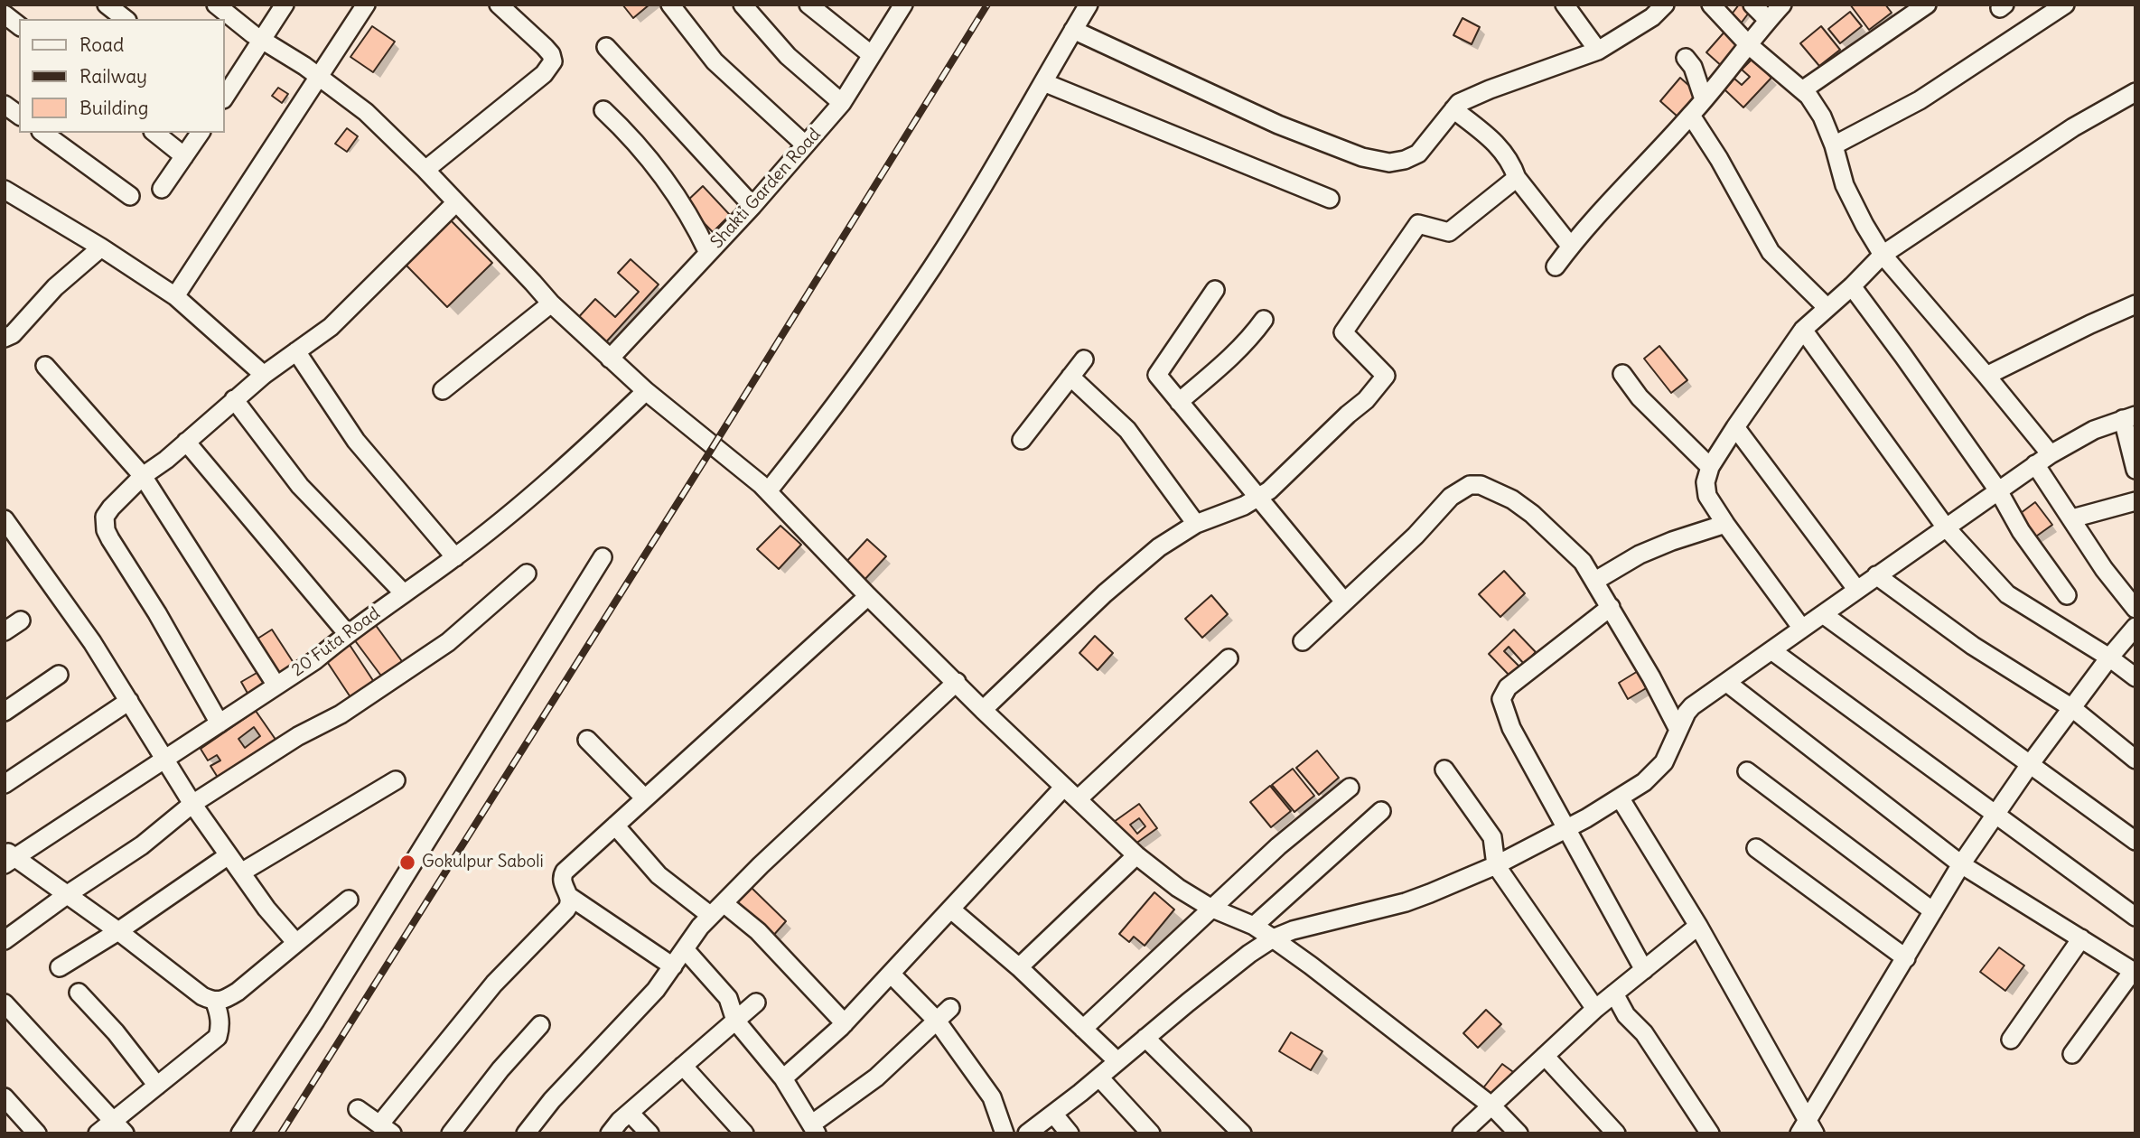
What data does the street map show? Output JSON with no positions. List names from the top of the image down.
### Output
{
  "streets": {
    "street": ["Shakti Garden Road", "20 Futa Road"]
  },
  "places": ["Gokulpur Saboli"],
  "legend": ["Road", "Railway", "Building"]
}
